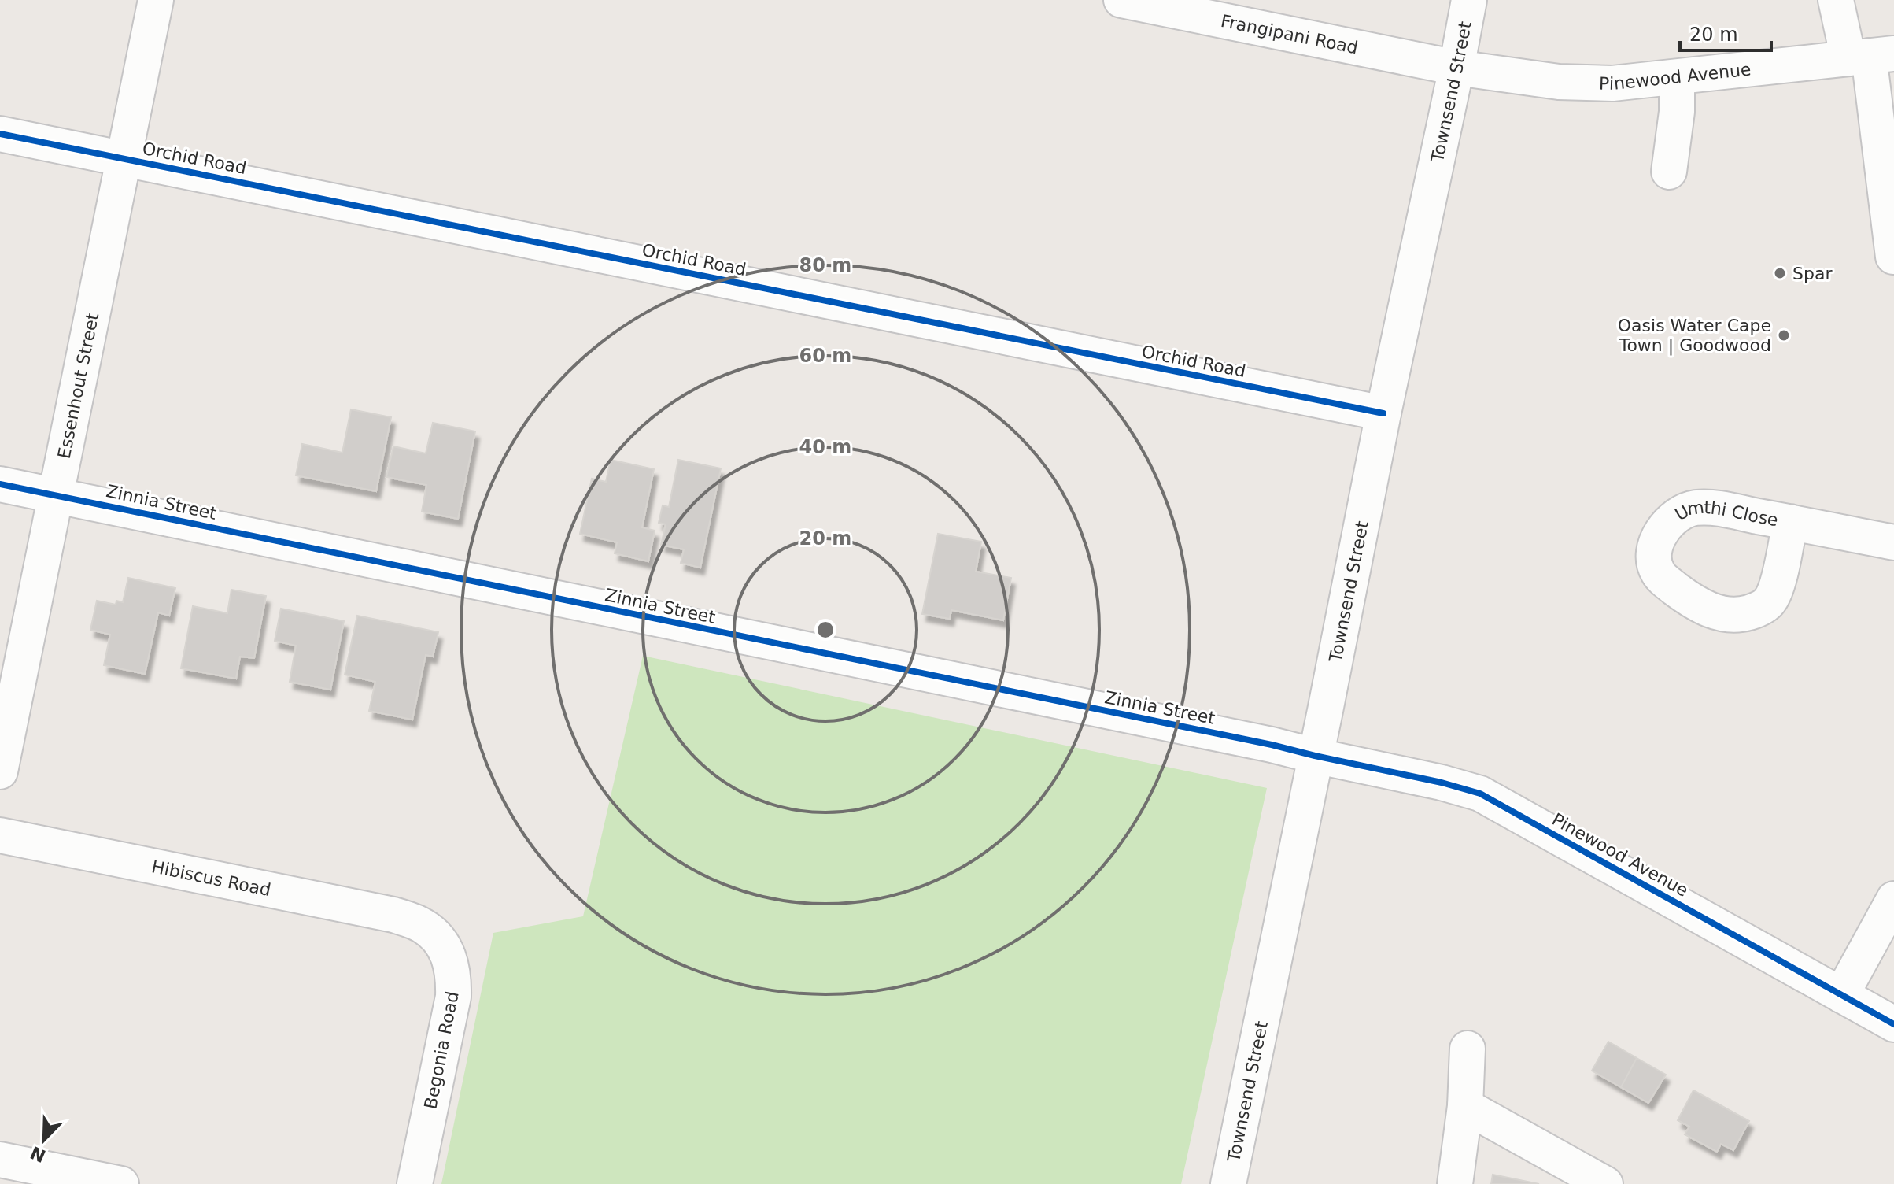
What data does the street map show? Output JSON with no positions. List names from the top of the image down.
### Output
{
  "streets": {
    "street": [
      "Frangipani Road",
      "Pinewood Avenue",
      "Townsend Street",
      "Orchid Road",
      "Essenhout Street",
      "Zinnia Street",
      "Umthi Close",
      "Hibiscus Road",
      "Begonia Road"
    ]
  },
  "crossings": [
    ["Frangipani Road", "Pinewood Avenue"],
    ["Frangipani Road", "Townsend Street"],
    ["Pinewood Avenue", "Townsend Street"],
    ["Pinewood Avenue", "Zinnia Street"],
    ["Townsend Street", "Orchid Road"],
    ["Townsend Street", "Zinnia Street"],
    ["Orchid Road", "Essenhout Street"],
    ["Essenhout Street", "Zinnia Street"],
    ["Hibiscus Road", "Begonia Road"]
  ],
  "places": ["Spar", "Oasis Water Cape Town | Goodwood"],
  "scale_bar": "20 m",
  "north": "bottom left",
  "rings": [
    "80 m",
    "60 m",
    "40 m",
    "20 m"
  ]
}
